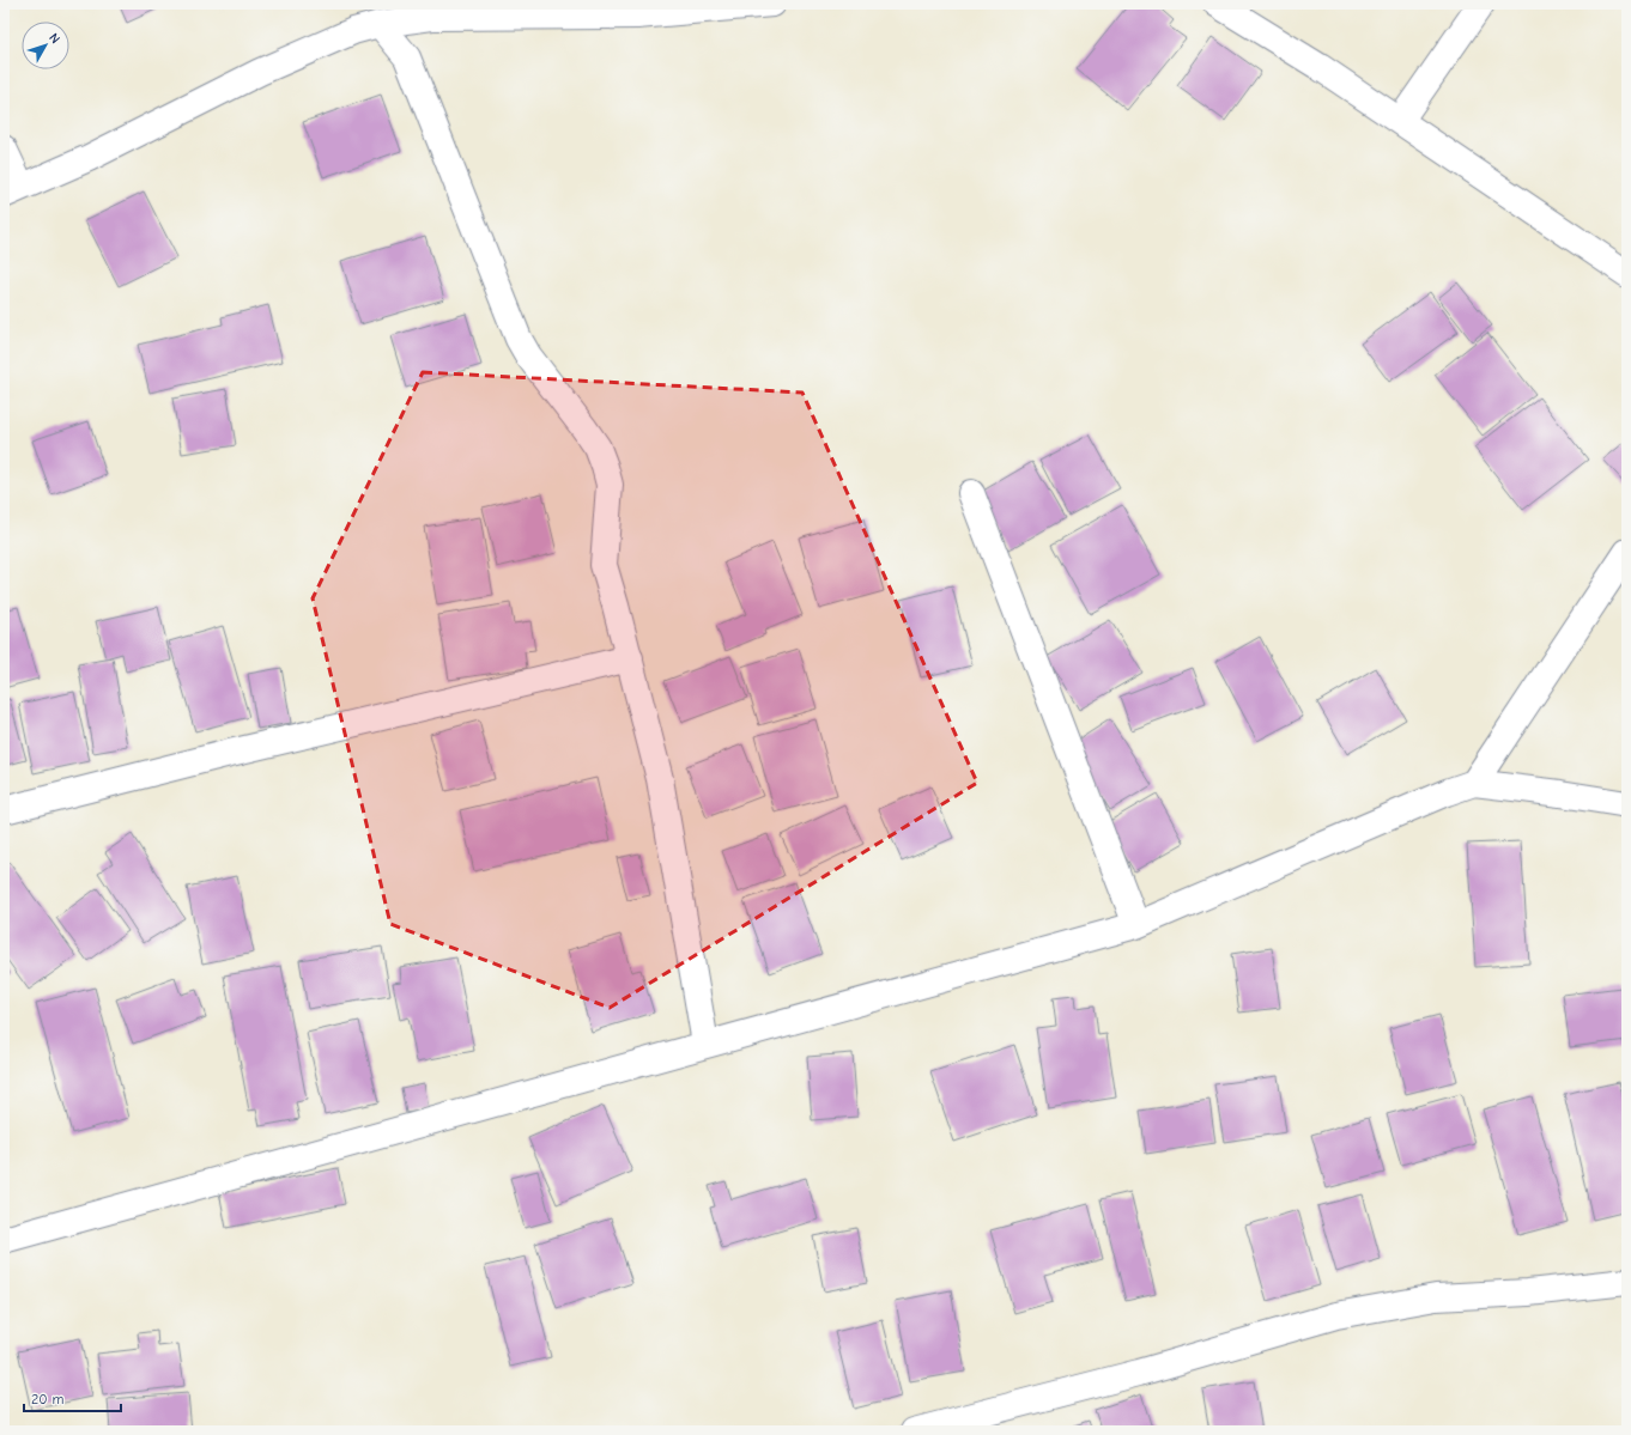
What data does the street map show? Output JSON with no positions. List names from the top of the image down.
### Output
{
  "scale_bar": "20 m",
  "north": "top right"
}
